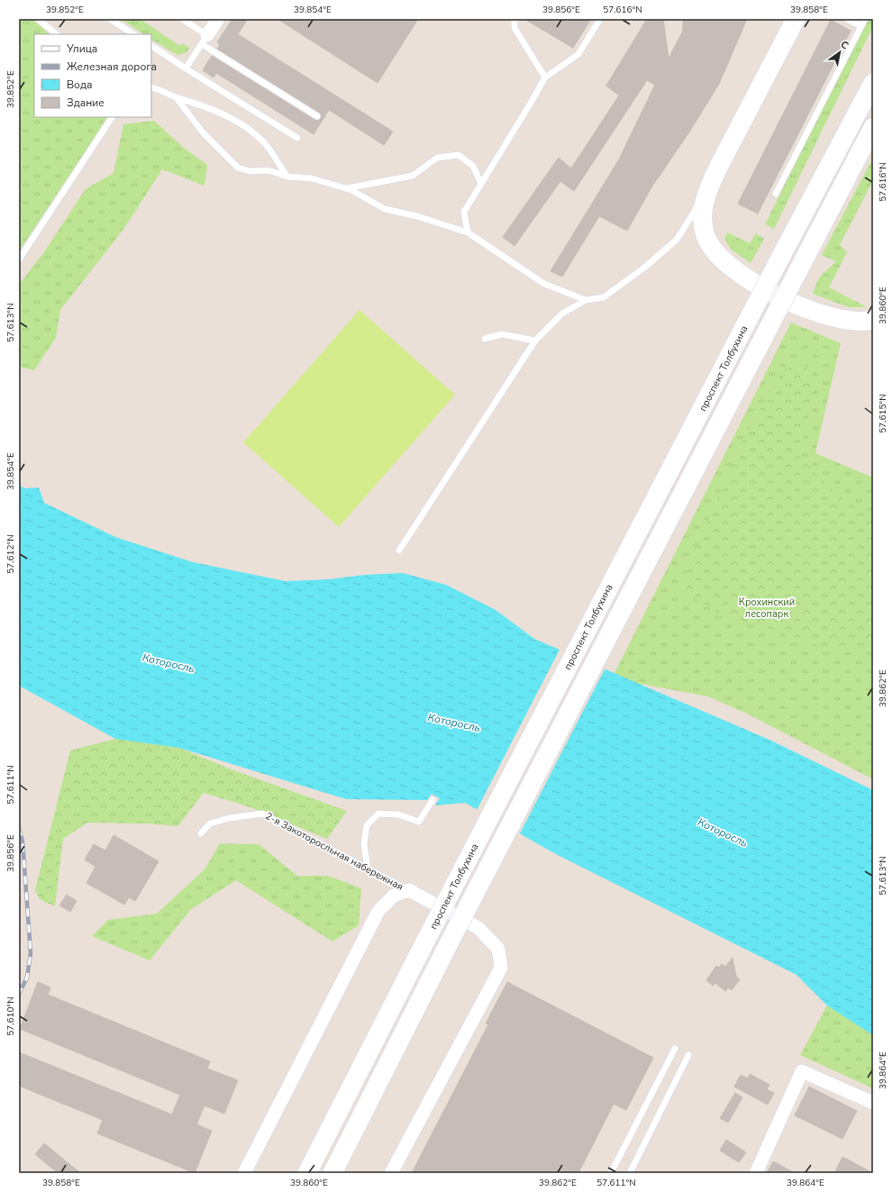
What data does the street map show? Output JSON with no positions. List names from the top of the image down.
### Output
{
  "streets": {
    "main road": ["проспект Толбухина"],
    "lane": ["2-я Закоторосльная набережная"]
  },
  "water": ["Которосль"],
  "parks": ["Крохинский лесопарк"],
  "legend": [
    "Улица",
    "Железная дорога",
    "Вода",
    "Здание"
  ],
  "north": "top right",
  "coordinates": [
    "39.852°E",
    "39.854°E",
    "39.856°E",
    "57.616°N",
    "39.858°E",
    "39.860°E",
    "57.613°N",
    "57.615°N",
    "57.612°N",
    "39.862°E",
    "57.611°N",
    "57.610°N",
    "39.864°E"
  ]
}
